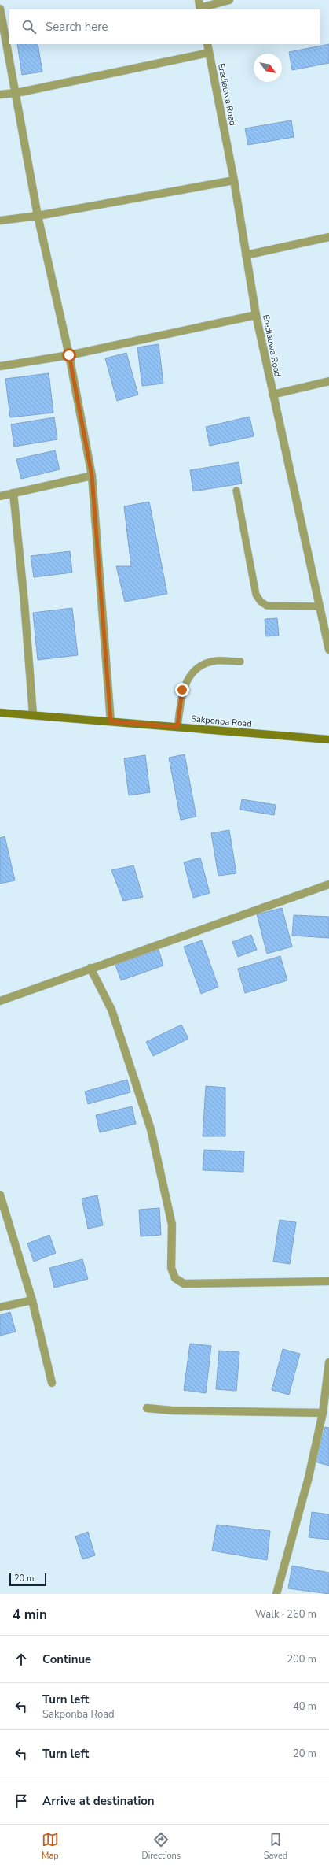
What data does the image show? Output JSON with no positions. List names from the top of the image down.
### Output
{
  "streets": {
    "main road": ["Sakponba Road"],
    "street": ["Erediauwa Road"]
  },
  "scale_bar": "20 m",
  "north": "bottom right",
  "page": {
    "search": "Search here",
    "scale": "20 m",
    "heading": ["4 min", "Walk · 260 m"],
    "list": [
      ["Continue", "200 m"],
      ["Turn left", "Sakponba Road", "40 m"],
      ["Turn left", "20 m"],
      "Arrive at destination"
    ],
    "nav": ["Map", "Directions", "Saved"]
  }
}
